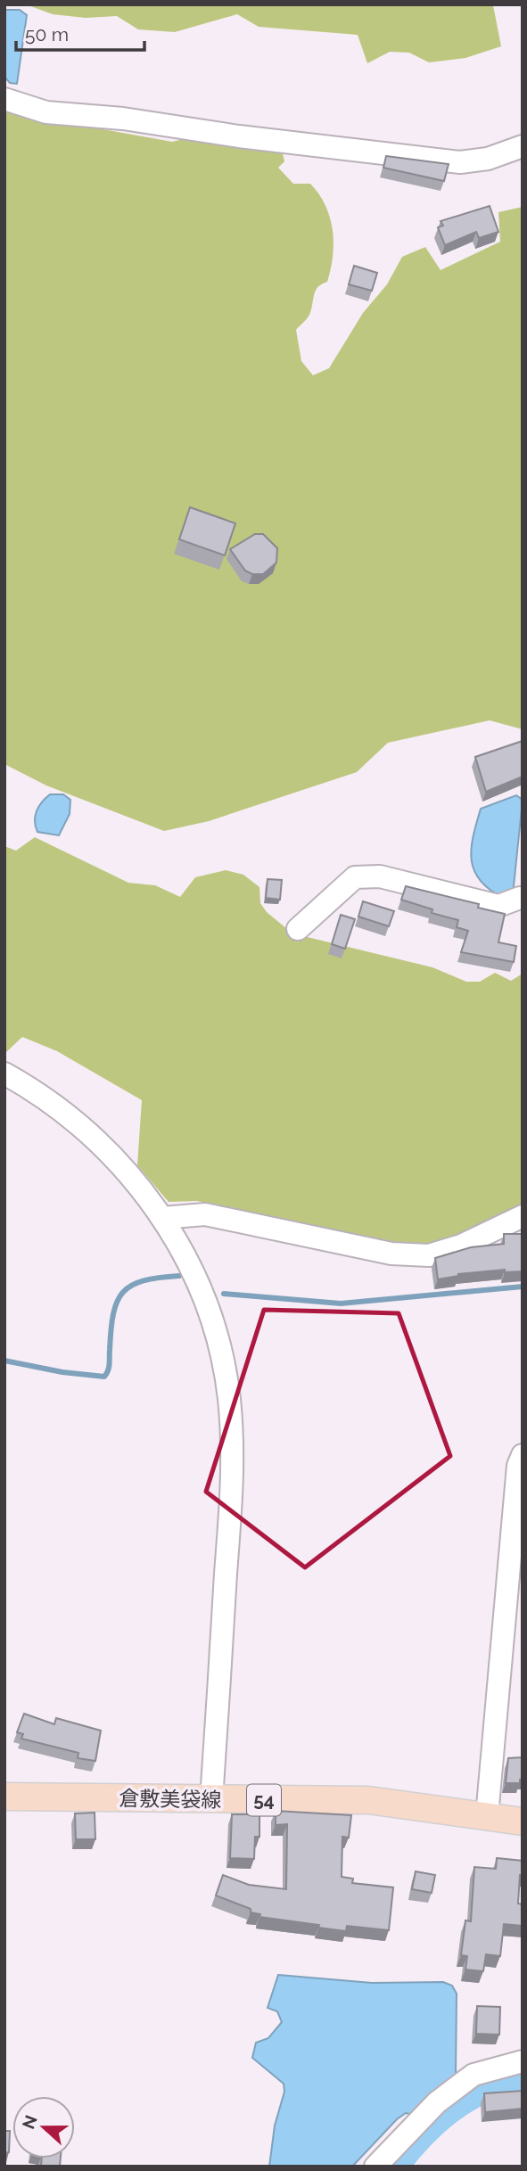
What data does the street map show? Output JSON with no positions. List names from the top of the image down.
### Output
{
  "streets": {
    "main road": ["倉敷美袋線", "54"]
  },
  "scale_bar": "50 m",
  "north": "left"
}
